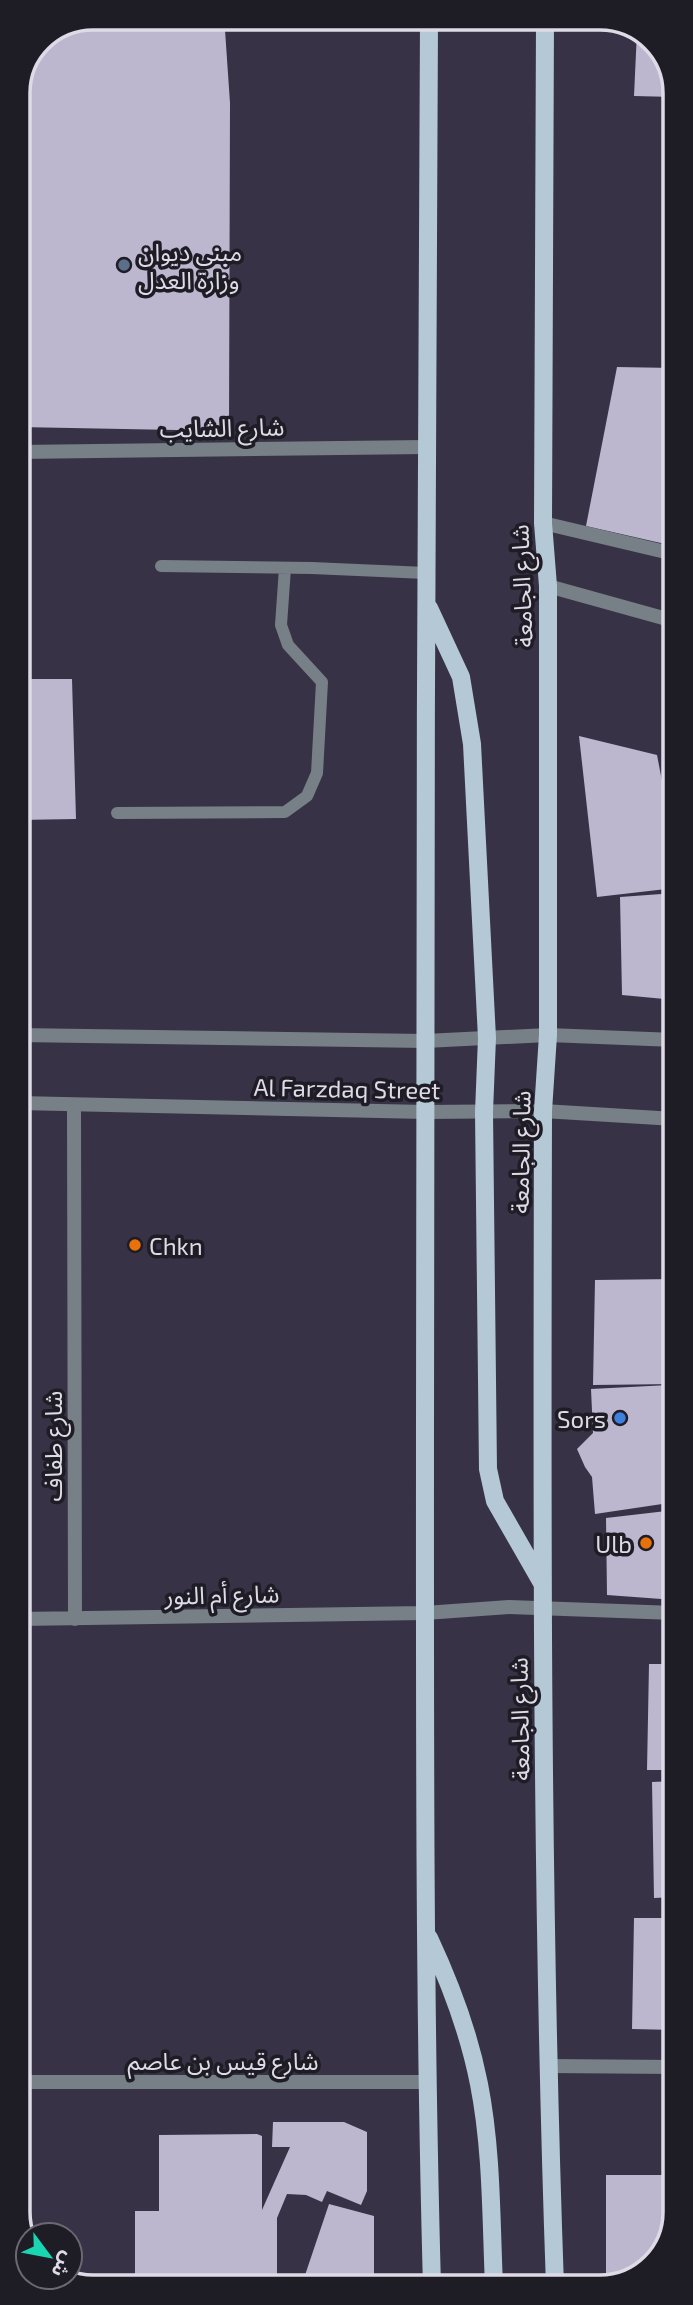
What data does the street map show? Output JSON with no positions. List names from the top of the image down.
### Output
{
  "streets": {
    "main road": ["شارع الجامعة"],
    "street": [
      "شارع الشايب",
      "Al Farzdaq Street",
      "شارع طفاف",
      "شارع أم النور",
      "شارع قيس بن عاصم"
    ]
  },
  "crossings": [
    ["شارع الجامعة", "Al Farzdaq Street"],
    ["شارع الجامعة", "شارع أم النور"],
    ["Al Farzdaq Street", "شارع طفاف"],
    ["شارع طفاف", "شارع أم النور"]
  ],
  "places": [
    "مبنى ديوان وزارة العدل",
    "Chkn",
    "Sors",
    "Ulb"
  ],
  "north": "bottom right"
}
